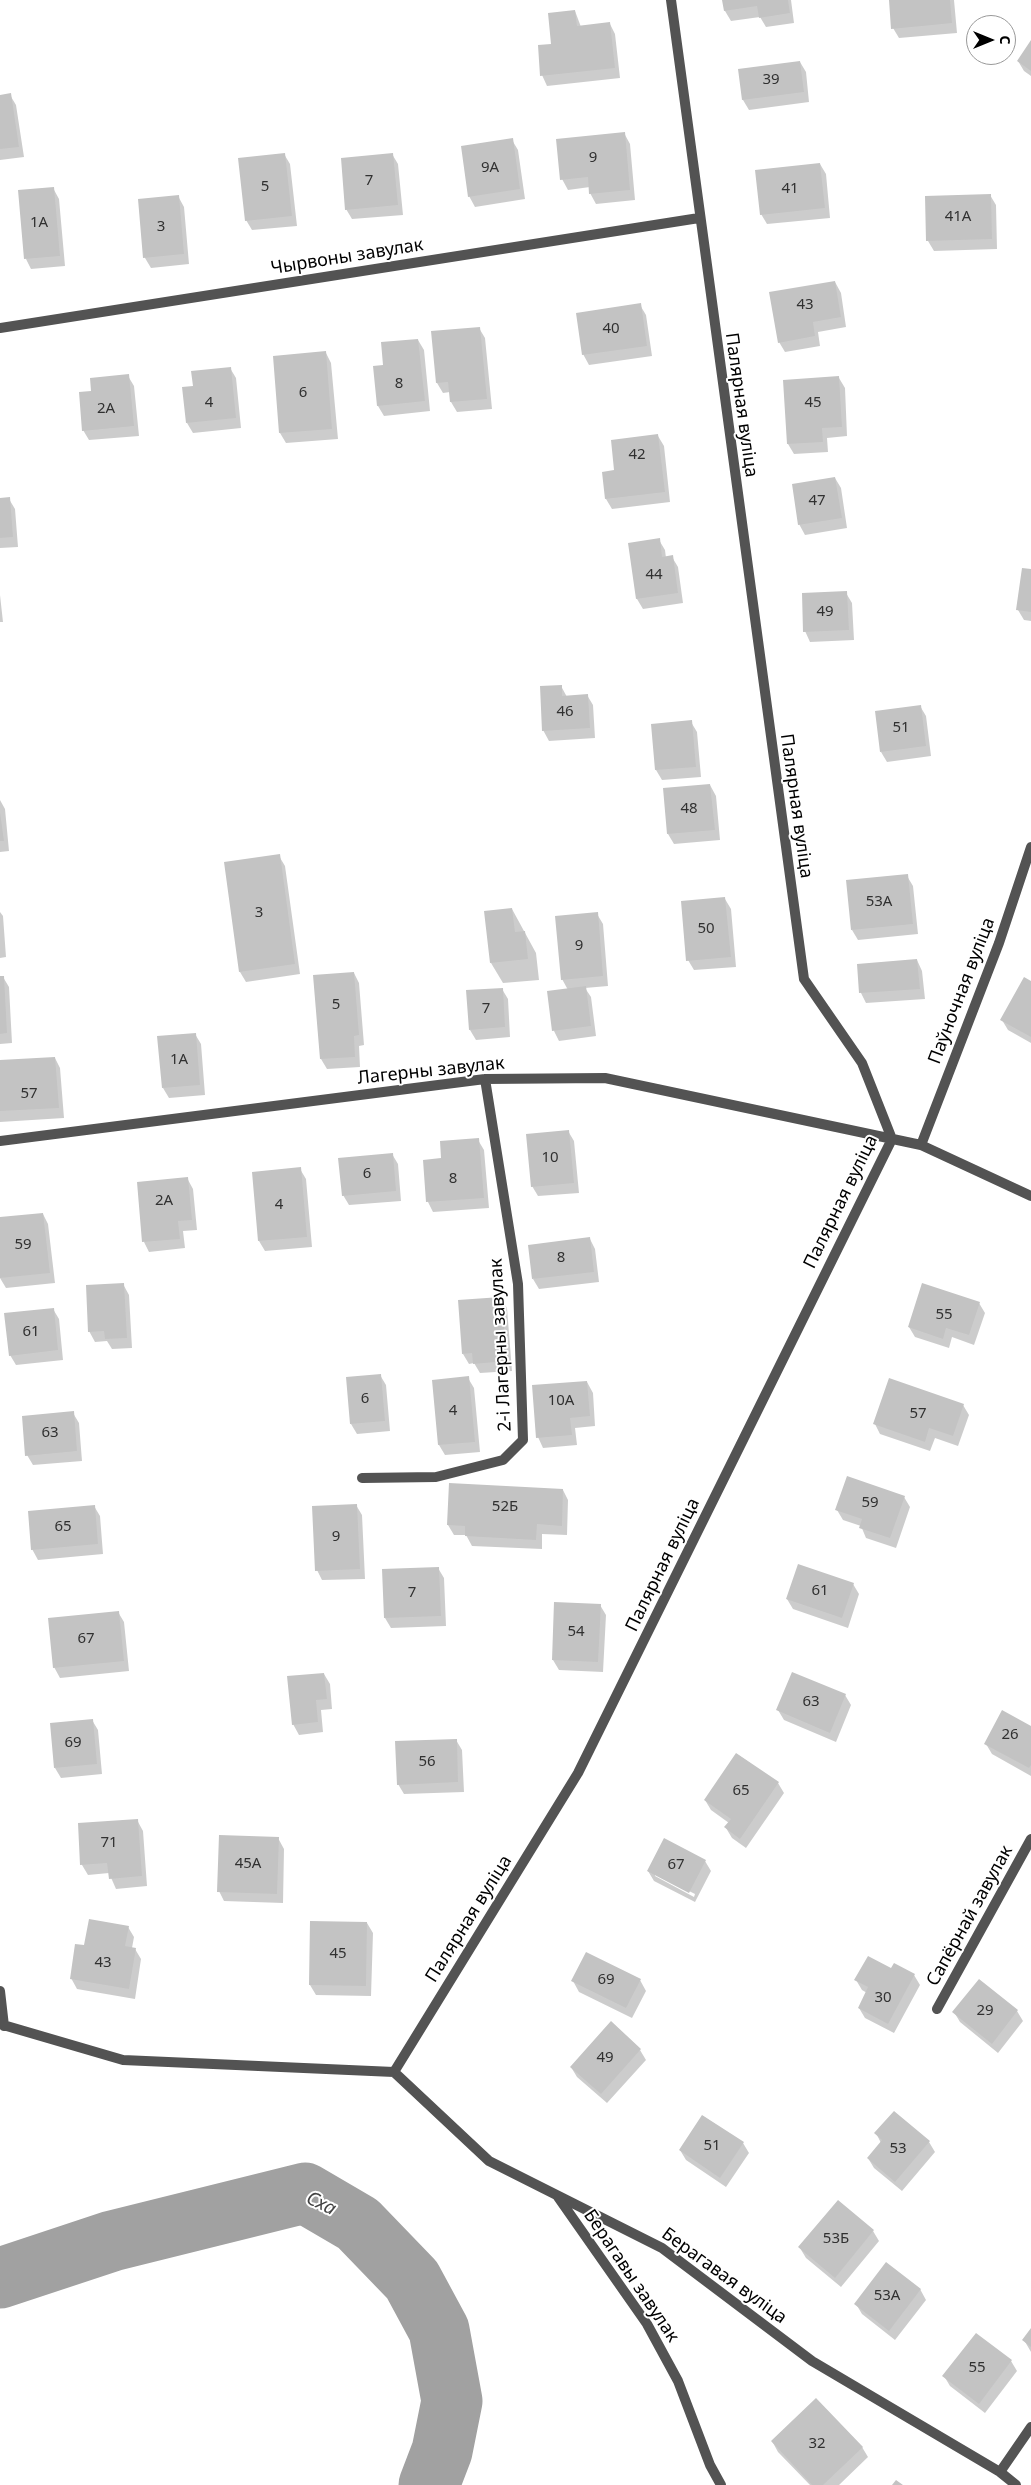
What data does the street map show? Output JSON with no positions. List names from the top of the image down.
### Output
{
  "streets": {
    "street": [
      "Чырвоны завулак",
      "Палярная вуліца",
      "Паўночная вуліца",
      "Лагерны завулак",
      "2-і Лагерны завулак",
      "Сапёрнай завулак",
      "Берагавы завулак",
      "Берагавая вуліца"
    ]
  },
  "crossings": [
    ["Чырвоны завулак", "Палярная вуліца"],
    ["Палярная вуліца", "Лагерны завулак"],
    ["Палярная вуліца", "Берагавая вуліца"],
    ["Паўночная вуліца", "Лагерны завулак"],
    ["Лагерны завулак", "2-і Лагерны завулак"],
    ["Берагавы завулак", "Берагавая вуліца"]
  ],
  "water": ["Сха"],
  "house_numbers": [
    "39",
    "9",
    "9А",
    "7",
    "5",
    "41",
    "41А",
    "1А",
    "3",
    "43",
    "40",
    "8",
    "6",
    "4",
    "45",
    "2А",
    "42",
    "47",
    "44",
    "49",
    "46",
    "51",
    "48",
    "53А",
    "3",
    "50",
    "9",
    "5",
    "7",
    "1А",
    "57",
    "10",
    "6",
    "8",
    "2А",
    "4",
    "59",
    "8",
    "55",
    "61",
    "6",
    "10А",
    "4",
    "57",
    "63",
    "59",
    "52Б",
    "65",
    "9",
    "61",
    "7",
    "54",
    "67",
    "63",
    "26",
    "69",
    "56",
    "65",
    "71",
    "45А",
    "67",
    "45",
    "43",
    "69",
    "30",
    "29",
    "49",
    "51",
    "53",
    "53Б",
    "53А",
    "55",
    "32"
  ],
  "north": "right"
}
